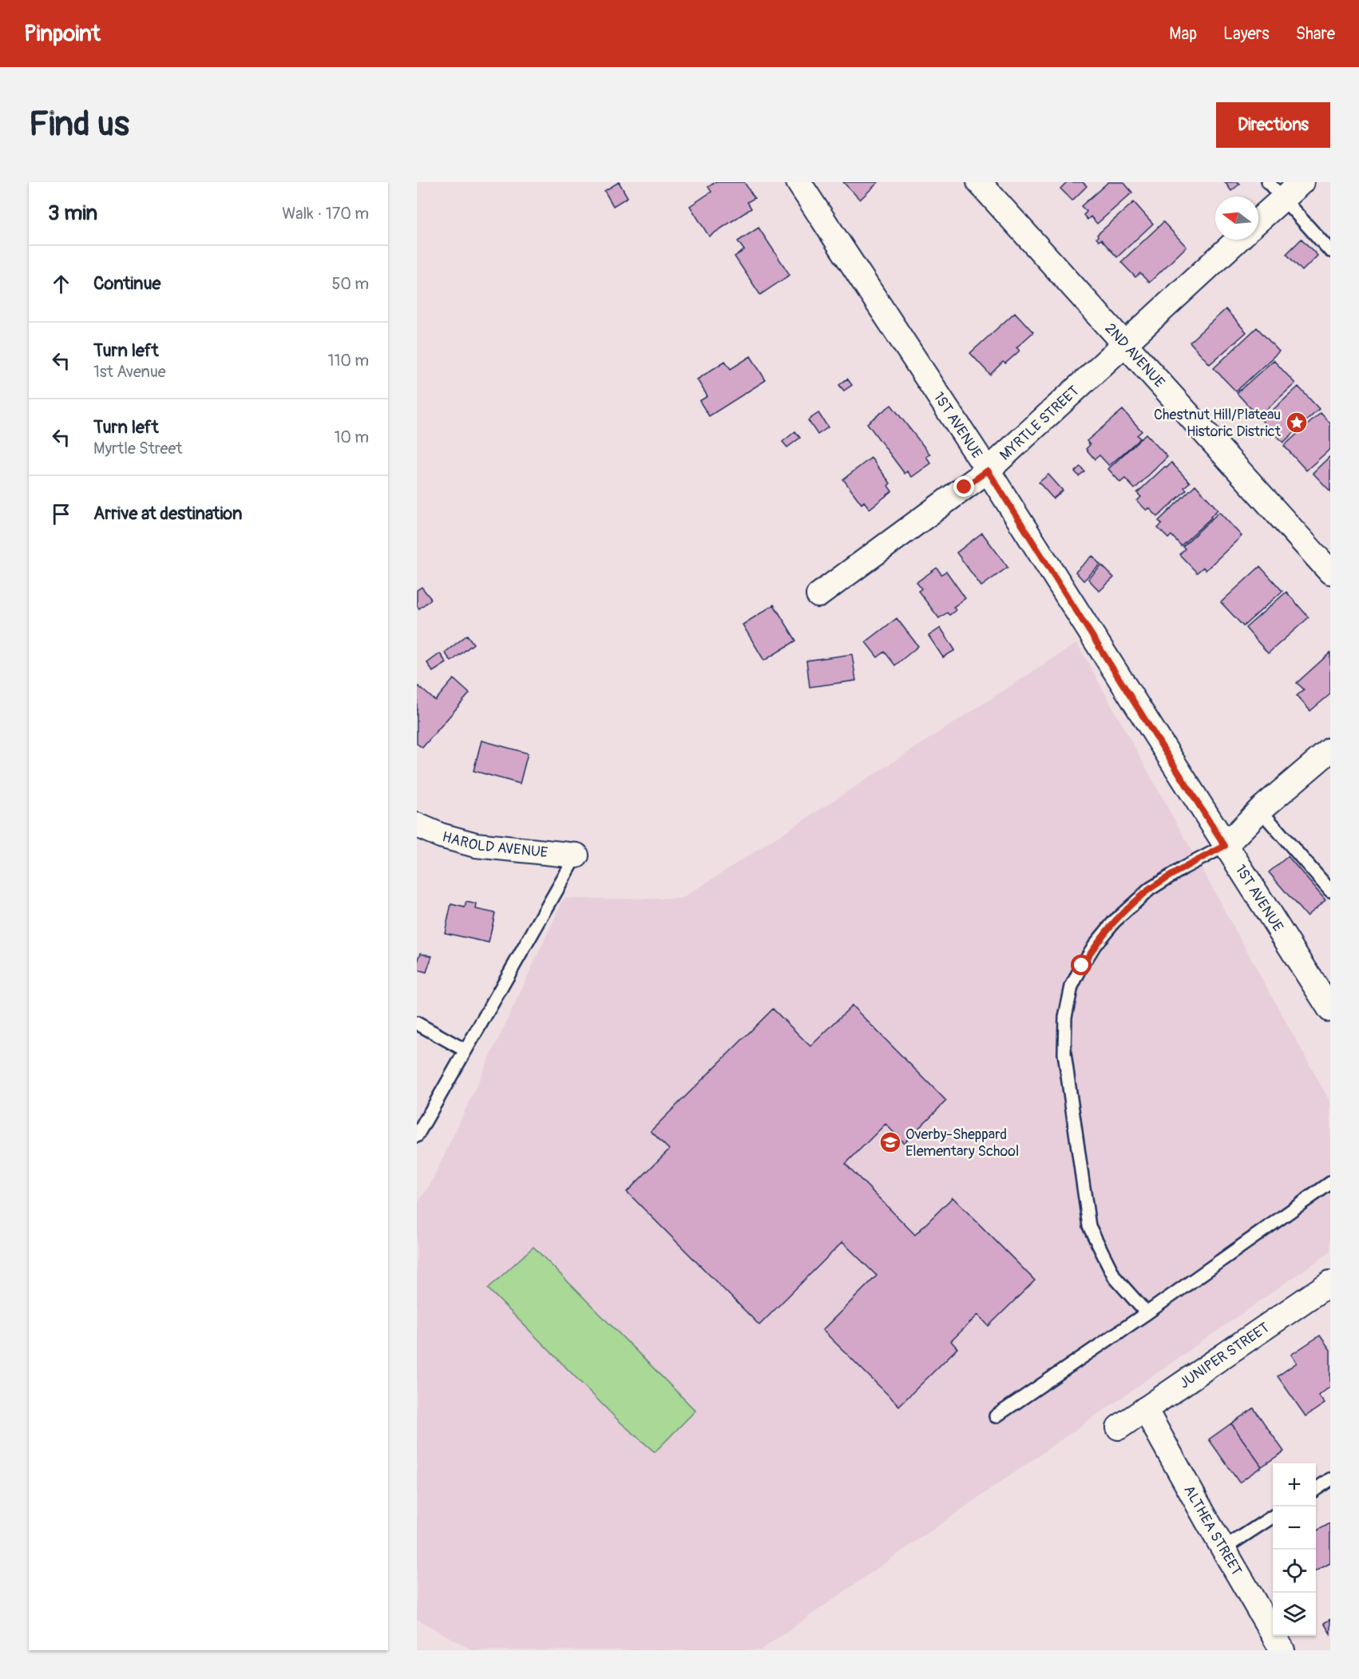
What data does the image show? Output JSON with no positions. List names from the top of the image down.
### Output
{
  "streets": {
    "street": [
      "2ND AVENUE",
      "MYRTLE STREET",
      "1ST AVENUE",
      "HAROLD AVENUE",
      "JUNIPER STREET",
      "ALTHEA STREET"
    ]
  },
  "crossings": [
    ["2ND AVENUE", "MYRTLE STREET"],
    ["MYRTLE STREET", "1ST AVENUE"],
    ["JUNIPER STREET", "ALTHEA STREET"]
  ],
  "places": {
    "place": ["Chestnut Hill/Plateau Historic District"],
    "school or university": ["Overby-Sheppard Elementary School"]
  },
  "north": "left",
  "page": {
    "header": "Pinpoint",
    "nav": ["Map", "Layers", "Share"],
    "buttons": "Directions",
    "title": "Find us",
    "heading": ["3 min", "Walk · 170 m"],
    "list": [
      ["Continue", "50 m"],
      ["Turn left", "1st Avenue", "110 m"],
      ["Turn left", "Myrtle Street", "10 m"],
      "Arrive at destination"
    ],
    "map_buttons": ["+", "−"]
  }
}
